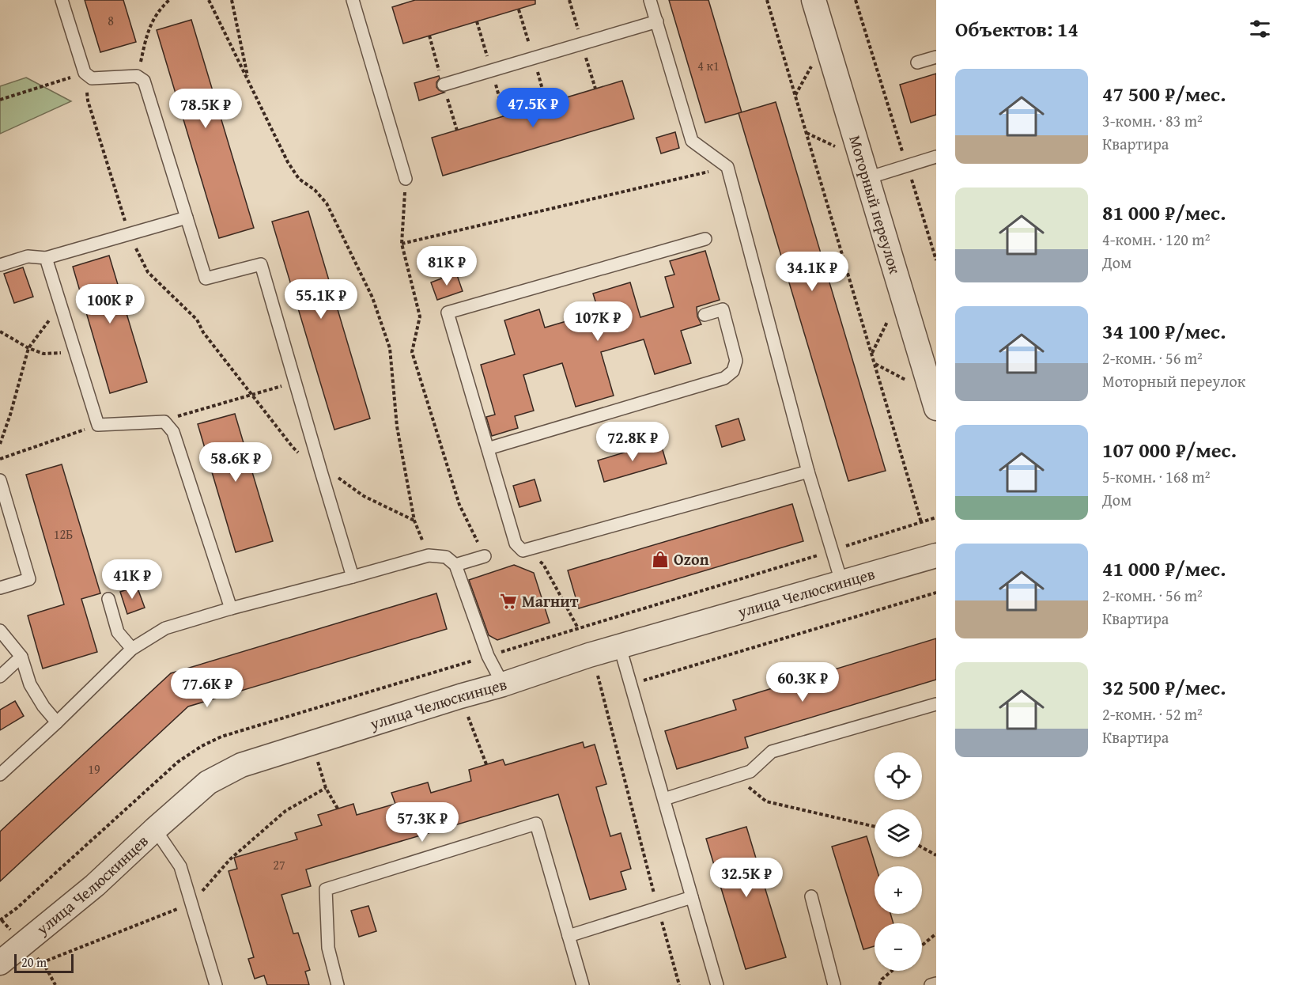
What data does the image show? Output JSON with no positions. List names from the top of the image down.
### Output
{
  "streets": {
    "street": ["Моторный переулок", "улица Челюскинцев"]
  },
  "places": {
    "shop": ["Ozon"],
    "supermarket": ["Магнит"]
  },
  "house_numbers": [
    "8",
    "4 к1",
    "12Б",
    "19",
    "27"
  ],
  "scale_bar": "20 m",
  "page": {
    "heading": "Объектов: 14",
    "list": [
      {
        "name": "47 500 ₽/мес.",
        "note": "3-комн. · 83 m² · Квартира"
      },
      {
        "name": "81 000 ₽/мес.",
        "note": "4-комн. · 120 m² · Дом"
      },
      {
        "name": "34 100 ₽/мес.",
        "note": "2-комн. · 56 m² · Моторный переулок"
      },
      {
        "name": "107 000 ₽/мес.",
        "note": "5-комн. · 168 m² · Дом"
      },
      {
        "name": "41 000 ₽/мес.",
        "note": "2-комн. · 56 m² · Квартира"
      },
      {
        "name": "32 500 ₽/мес.",
        "note": "2-комн. · 52 m² · Квартира"
      }
    ],
    "price": [
      "47.5K ₽",
      "78.5K ₽",
      "81K ₽",
      "34.1K ₽",
      "55.1K ₽",
      "100K ₽",
      "107K ₽",
      "72.8K ₽",
      "58.6K ₽",
      "41K ₽",
      "60.3K ₽",
      "77.6K ₽",
      "57.3K ₽",
      "32.5K ₽"
    ],
    "map_buttons": ["+", "−"],
    "scale": "20 m"
  }
}
